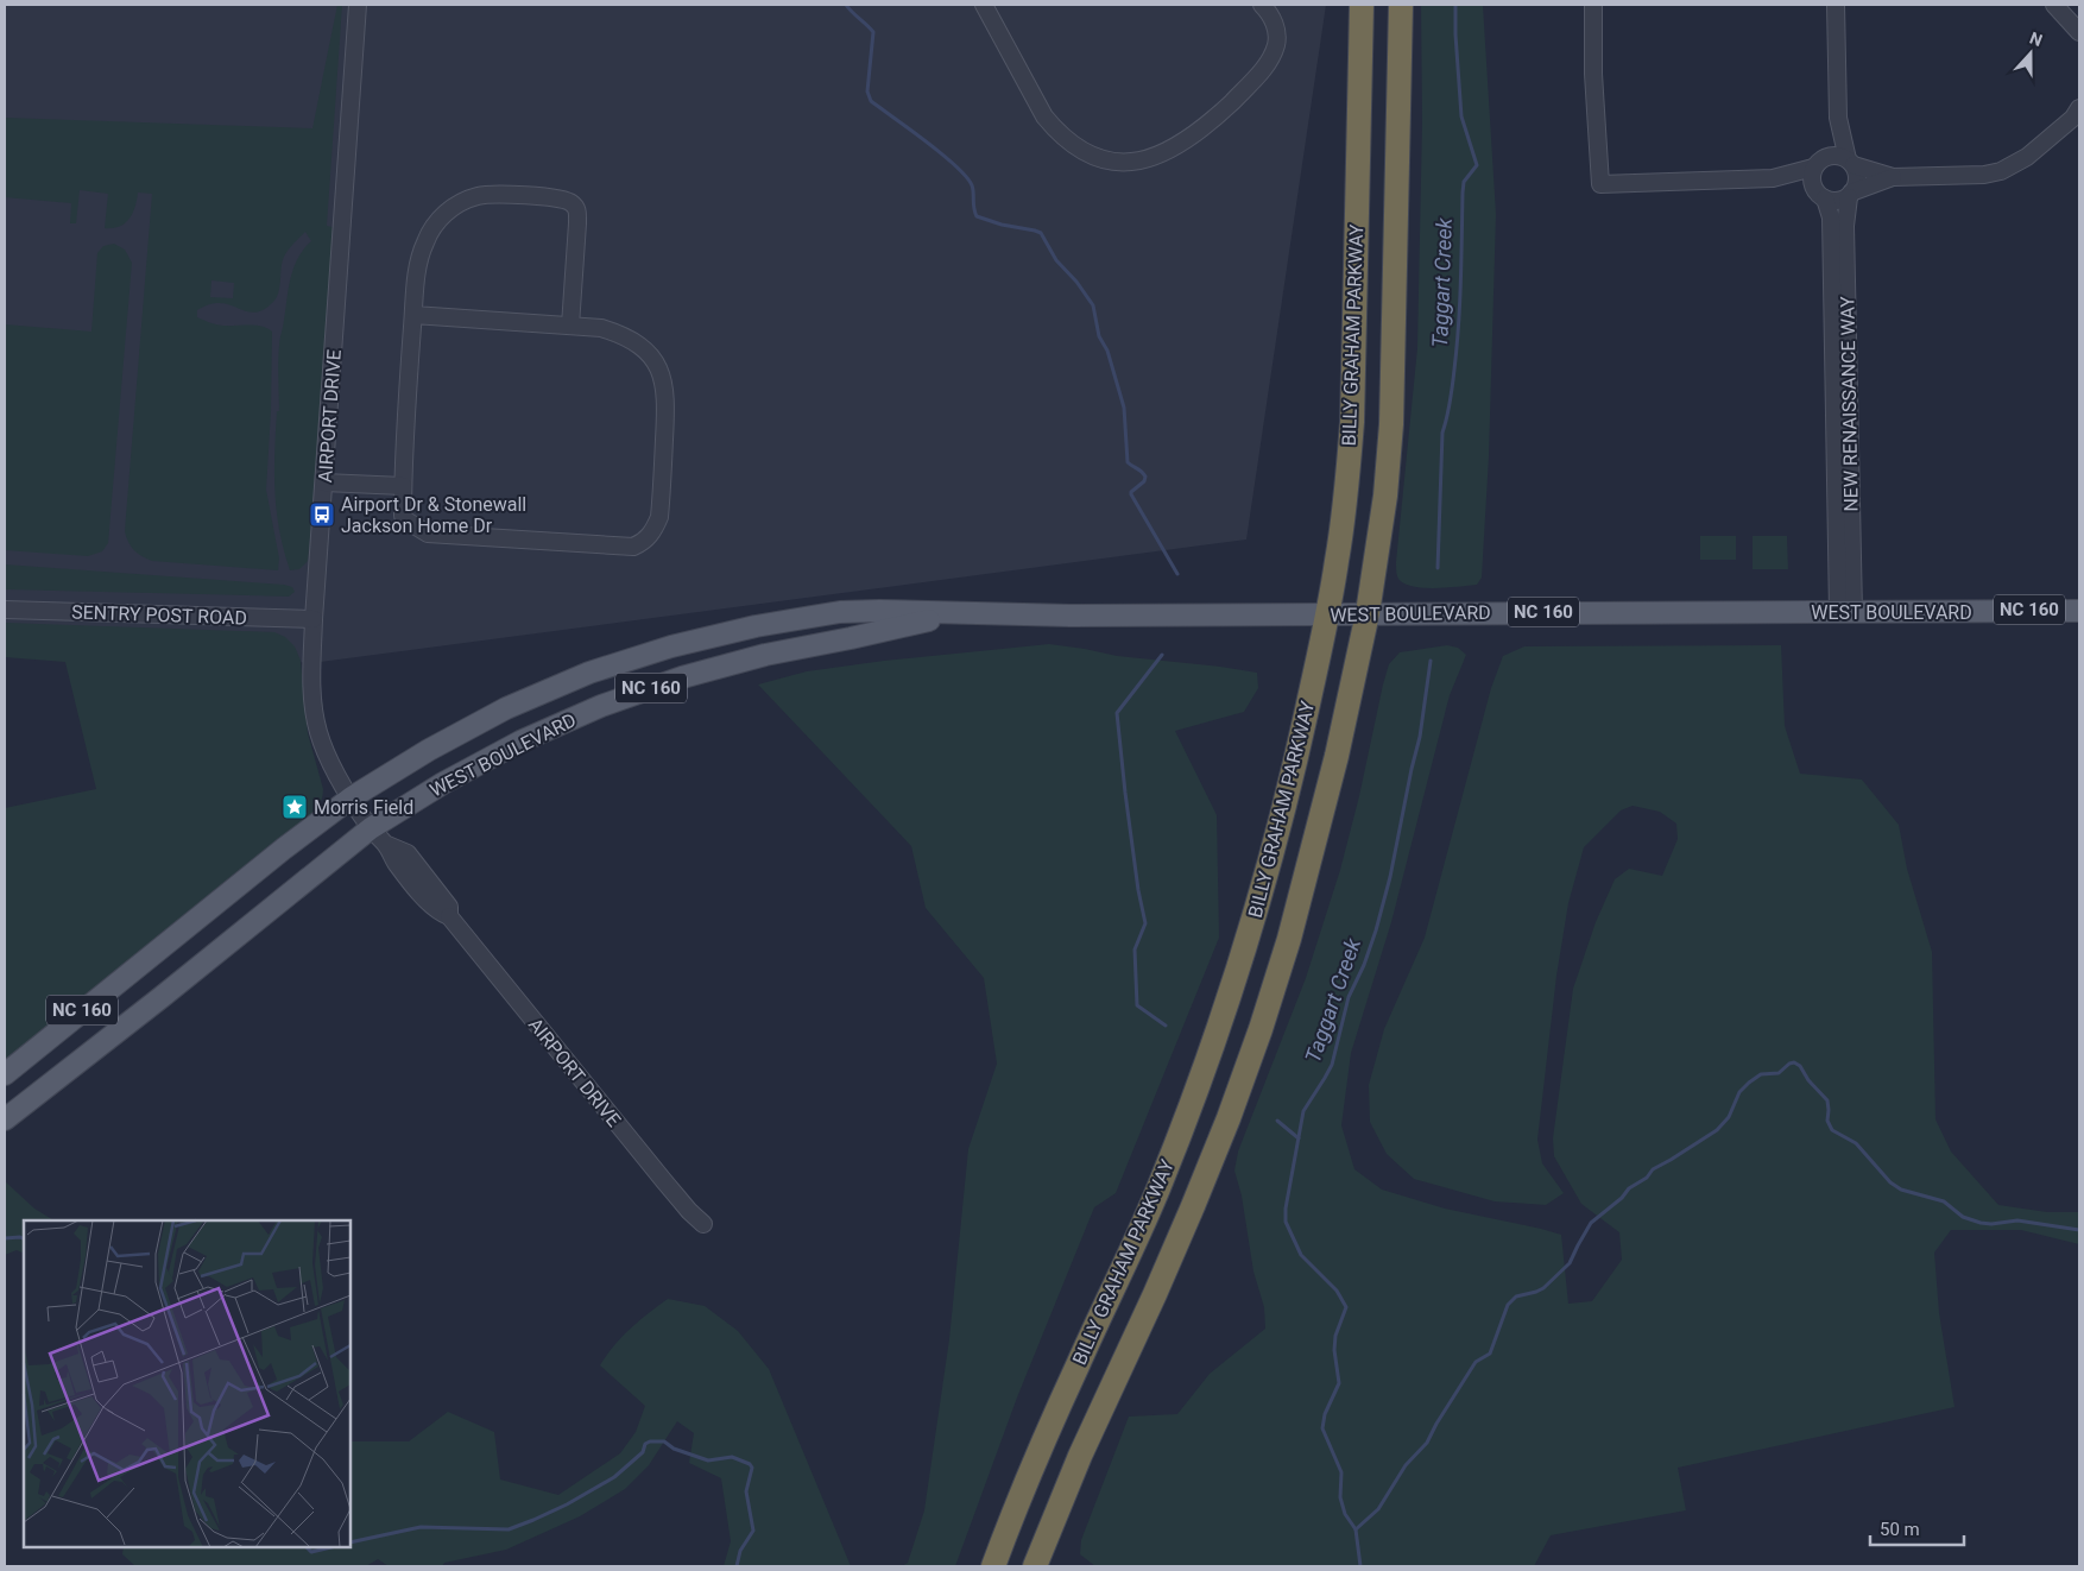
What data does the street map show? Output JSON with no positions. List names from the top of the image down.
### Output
{
  "streets": {
    "highway": ["BILLY GRAHAM PARKWAY"],
    "main road": ["NC 160", "WEST BOULEVARD"],
    "street": ["NEW RENAISSANCE WAY", "AIRPORT DRIVE", "SENTRY POST ROAD"]
  },
  "crossings": [
    ["BILLY GRAHAM PARKWAY", "WEST BOULEVARD"],
    ["NEW RENAISSANCE WAY", "WEST BOULEVARD"],
    ["AIRPORT DRIVE", "WEST BOULEVARD"],
    ["AIRPORT DRIVE", "SENTRY POST ROAD"]
  ],
  "water": ["Taggart Creek"],
  "places": {
    "bus stop": ["Airport Dr & Stonewall Jackson Home Dr"],
    "place": ["Morris Field"]
  },
  "scale_bar": "50 m",
  "north": "top"
}
